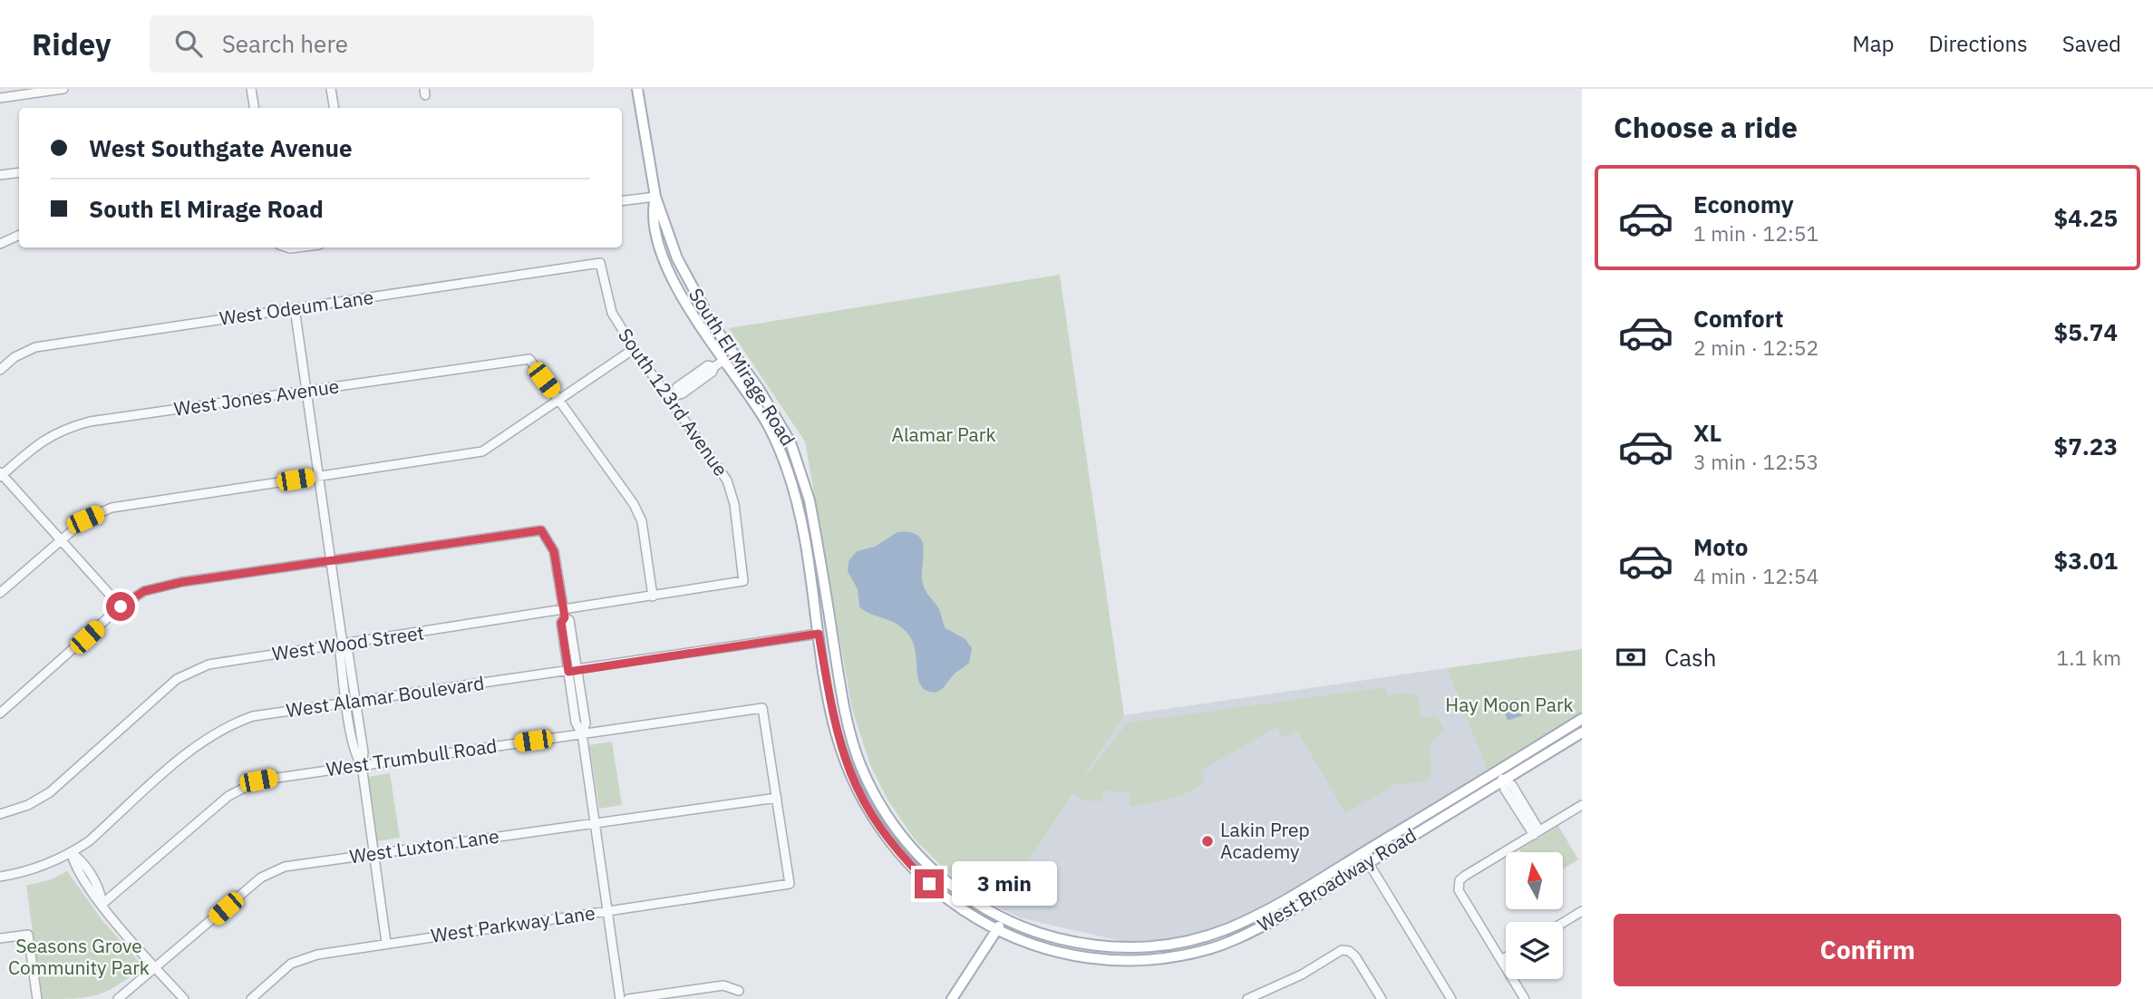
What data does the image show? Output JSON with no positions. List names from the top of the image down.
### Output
{
  "streets": {
    "main road": ["South El Mirage Road", "West Broadway Road"],
    "street": [
      "West Odeum Lane",
      "West Jones Avenue",
      "South 123rd Avenue",
      "West Wood Street",
      "West Alamar Boulevard",
      "West Trumbull Road",
      "West Luxton Lane",
      "West Parkway Lane"
    ]
  },
  "crossings": [
    ["West Odeum Lane", "South 123rd Avenue"],
    ["South El Mirage Road", "West Alamar Boulevard"],
    ["South El Mirage Road", "West Broadway Road"],
    ["South 123rd Avenue", "West Wood Street"],
    ["West Trumbull Road", "West Luxton Lane"],
    ["West Trumbull Road", "West Parkway Lane"],
    ["West Luxton Lane", "West Parkway Lane"]
  ],
  "parks": ["Alamar Park", "Hay Moon Park", "Seasons Grove Community Park"],
  "places": ["Lakin Prep Academy"],
  "north": "top",
  "page": {
    "header": "Ridey",
    "search": "Search here",
    "nav": ["Map", "Directions", "Saved"],
    "heading": "Choose a ride",
    "banner": ["West Southgate Avenue", "South El Mirage Road"],
    "list": [
      {
        "name": "Economy",
        "note": "1 min · 12:51",
        "value": "$4.25"
      },
      {
        "name": "Comfort",
        "note": "2 min · 12:52",
        "value": "$5.74"
      },
      {
        "name": "XL",
        "note": "3 min · 12:53",
        "value": "$7.23"
      },
      {
        "name": "Moto",
        "note": "4 min · 12:54",
        "value": "$3.01"
      }
    ],
    "pay": ["Cash", "1.1 km"],
    "bubble": "3 min",
    "buttons": "Confirm"
  }
}
